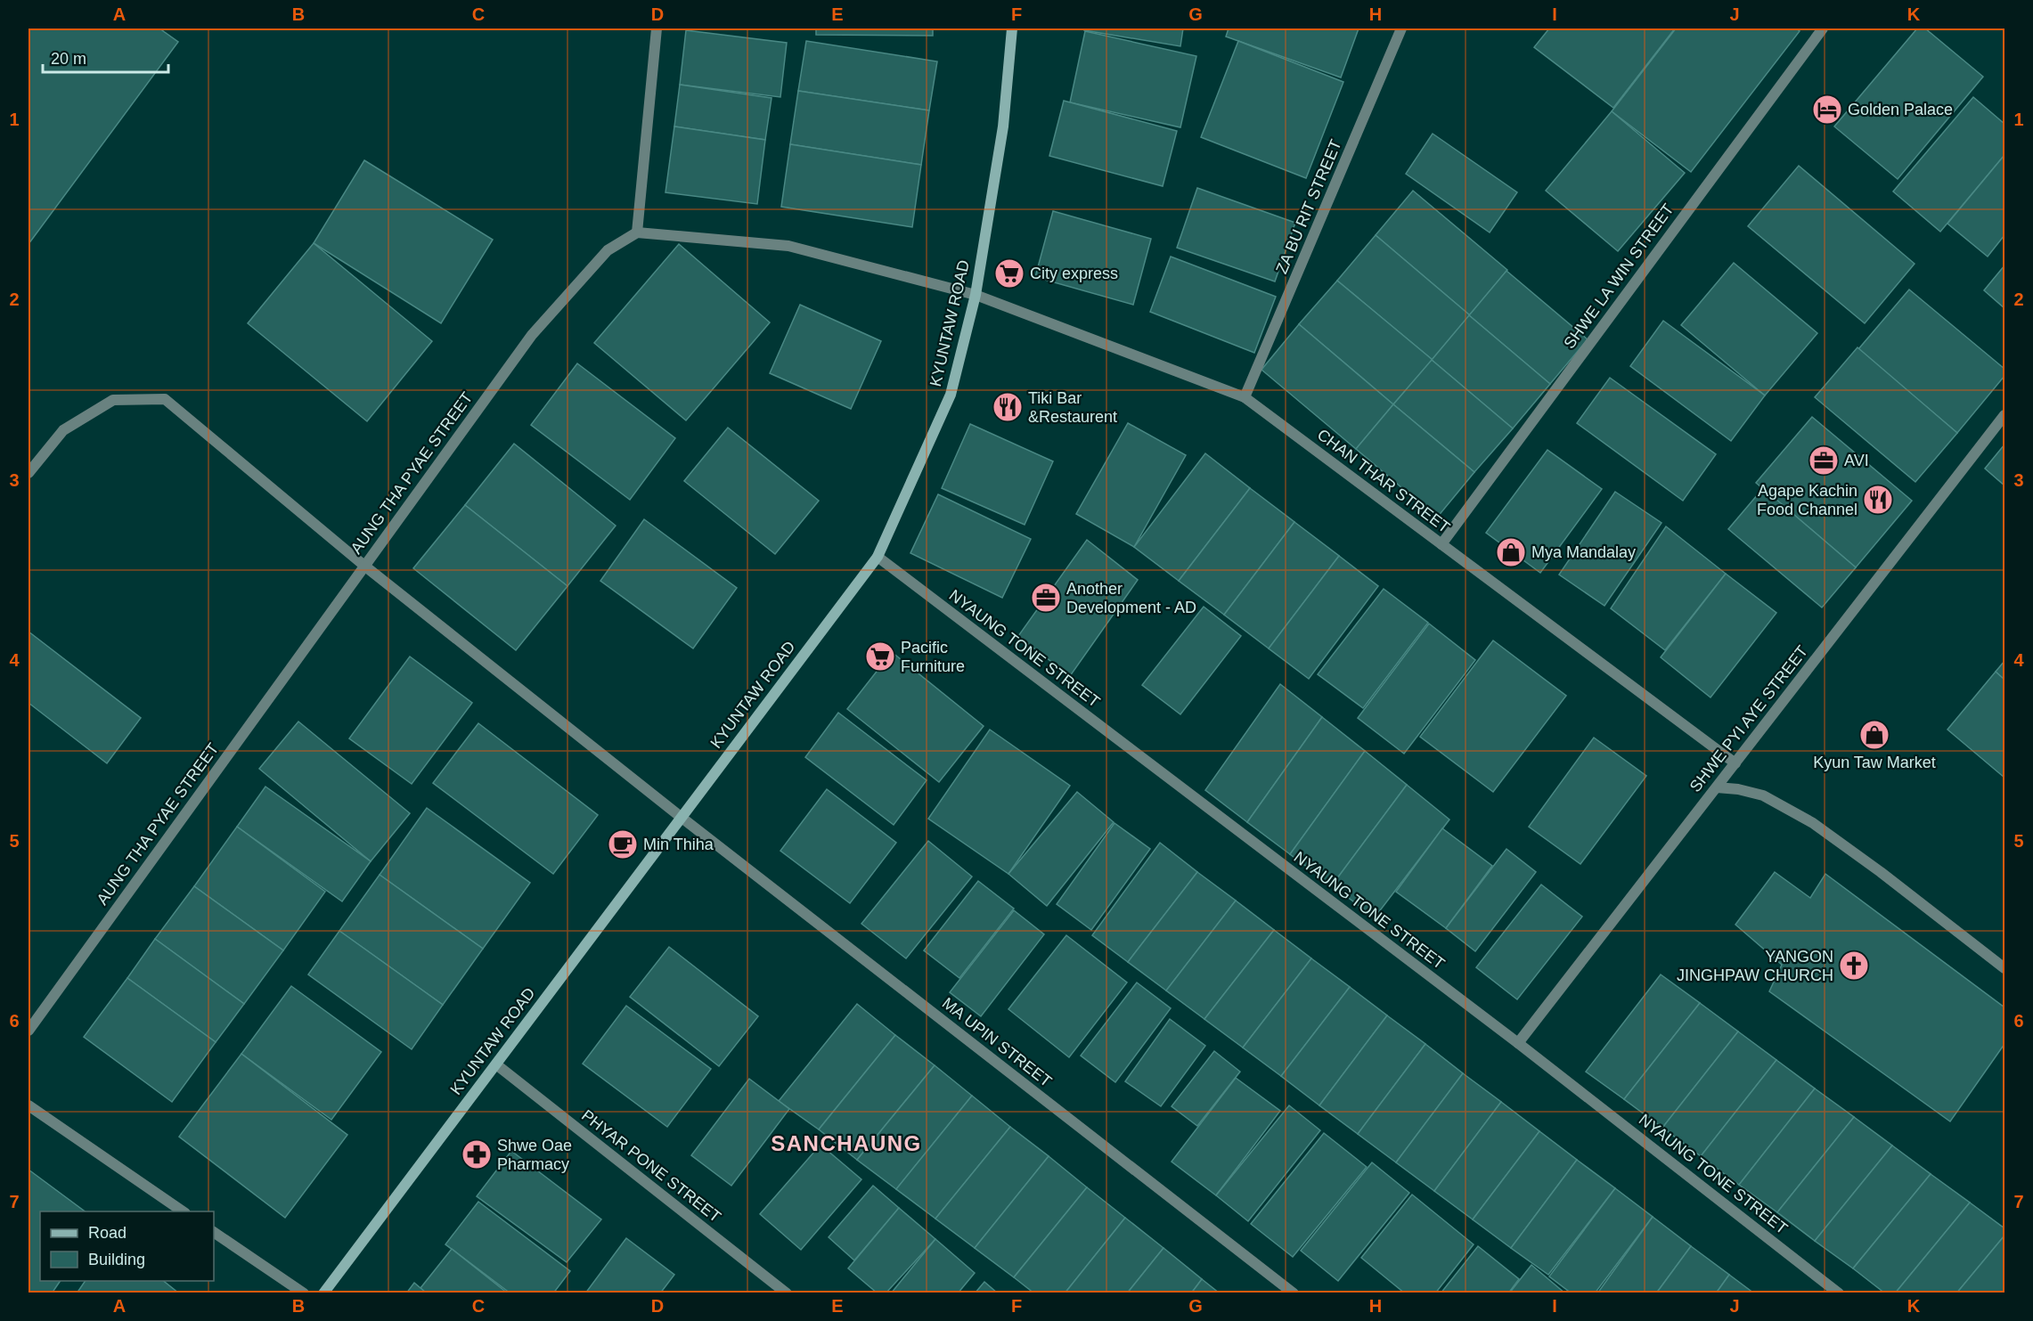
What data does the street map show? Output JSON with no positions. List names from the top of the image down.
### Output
{
  "streets": {
    "street": [
      "ZA BU RIT STREET",
      "SHWE LA WIN STREET",
      "KYUNTAW ROAD",
      "AUNG THA PYAE STREET",
      "CHAN THAR STREET",
      "NYAUNG TONE STREET",
      "SHWE PYI AYE STREET",
      "MA UPIN STREET",
      "PHYAR PONE STREET"
    ]
  },
  "crossings": [
    ["ZA BU RIT STREET", "CHAN THAR STREET"],
    ["SHWE LA WIN STREET", "CHAN THAR STREET"],
    ["KYUNTAW ROAD", "CHAN THAR STREET"],
    ["KYUNTAW ROAD", "NYAUNG TONE STREET"],
    ["KYUNTAW ROAD", "MA UPIN STREET"],
    ["KYUNTAW ROAD", "PHYAR PONE STREET"],
    ["AUNG THA PYAE STREET", "MA UPIN STREET"],
    ["CHAN THAR STREET", "SHWE PYI AYE STREET"],
    ["NYAUNG TONE STREET", "SHWE PYI AYE STREET"]
  ],
  "districts": ["SANCHAUNG"],
  "places": {
    "hotel": ["Golden Palace"],
    "supermarket": ["City express", "Pacific Furniture"],
    "restaurant": ["Tiki Bar &Restaurent", "Agape Kachin Food Channel"],
    "office": ["AVI", "Another Development - AD"],
    "shop": ["Mya Mandalay", "Kyun Taw Market"],
    "cafe": ["Min Thiha"],
    "church": ["YANGON JINGHPAW CHURCH"],
    "pharmacy": ["Shwe Oae Pharmacy"]
  },
  "legend": ["Road", "Building"],
  "scale_bar": "20 m",
  "grid": {
    "columns": [
      "A",
      "B",
      "C",
      "D",
      "E",
      "F",
      "G",
      "H",
      "I",
      "J",
      "K"
    ],
    "rows": [
      "1",
      "2",
      "3",
      "4",
      "5",
      "6",
      "7"
    ]
  }
}
